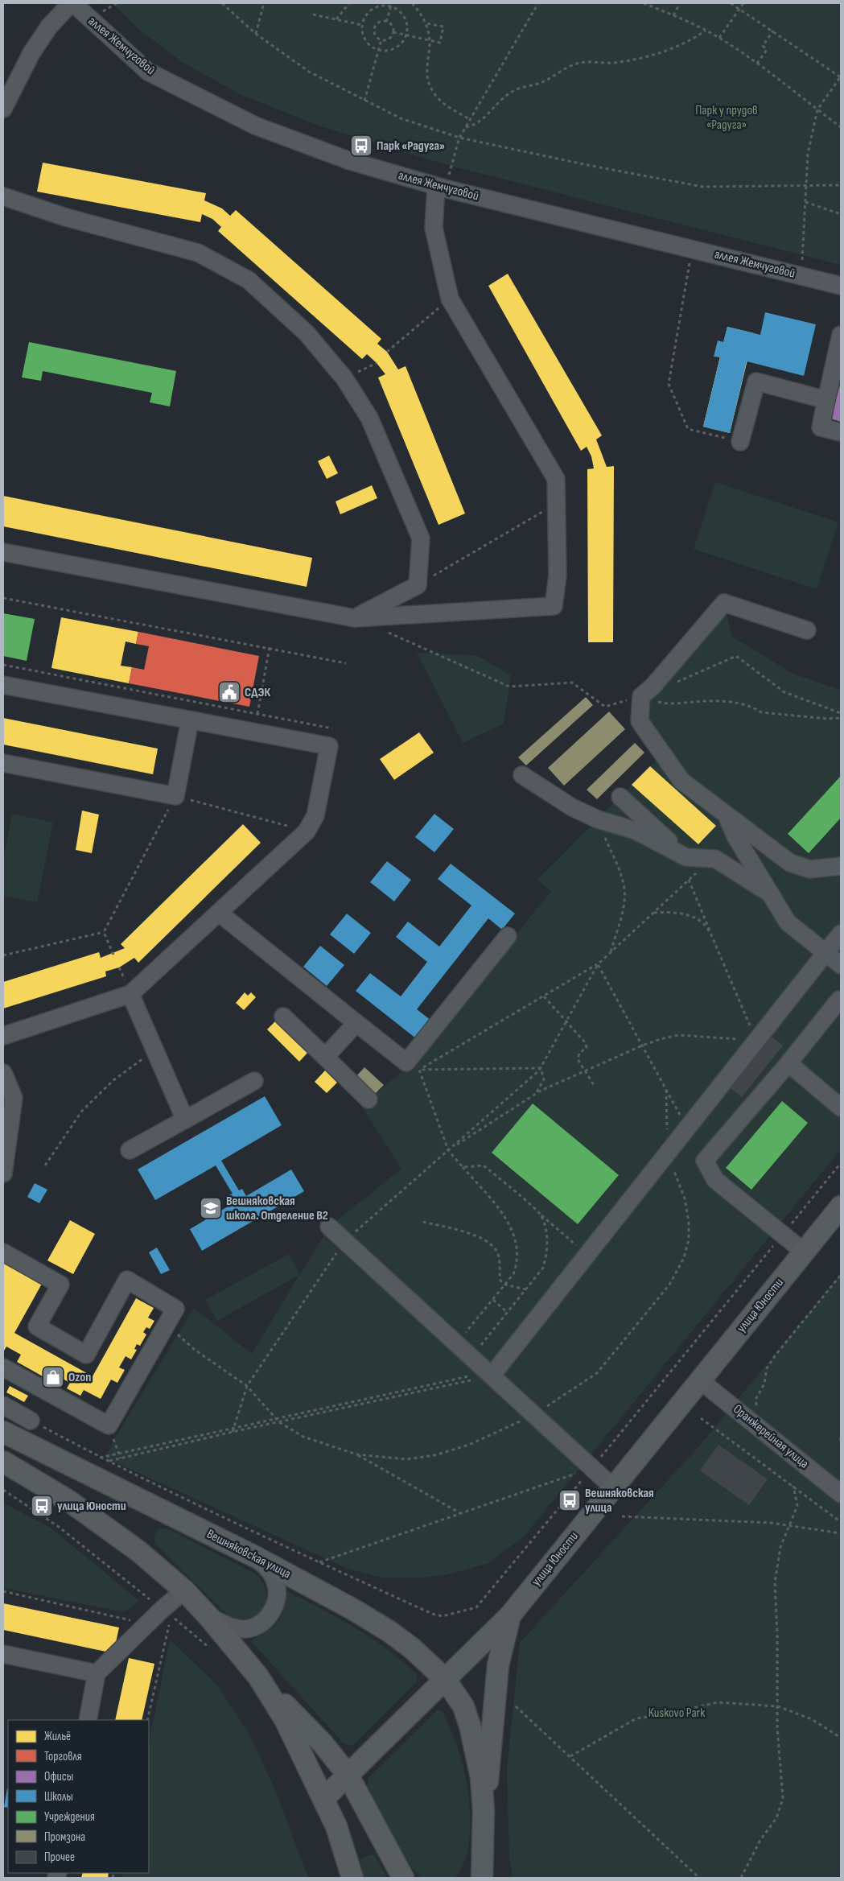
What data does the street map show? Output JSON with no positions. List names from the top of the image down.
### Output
{
  "streets": {
    "main road": ["улица Юности", "Вешняковская улица"],
    "street": ["аллея Жемчуговой", "Оранжерейная улица"]
  },
  "crossings": [
    ["улица Юности", "Оранжерейная улица"],
    ["улица Юности", "Вешняковская улица"]
  ],
  "parks": ["Парк у прудов «Радуга»", "Kuskovo Park"],
  "places": {
    "bus stop": ["Парк «Радуга»", "Вешняковская улица", "улица Юности"],
    "public building": ["СДЭК"],
    "school or university": ["Вешняковская школа. Отделение В2"],
    "shop": ["Ozon"]
  },
  "legend": [
    "Жильё",
    "Торговля",
    "Офисы",
    "Школы",
    "Учреждения",
    "Промзона",
    "Прочее"
  ]
}
